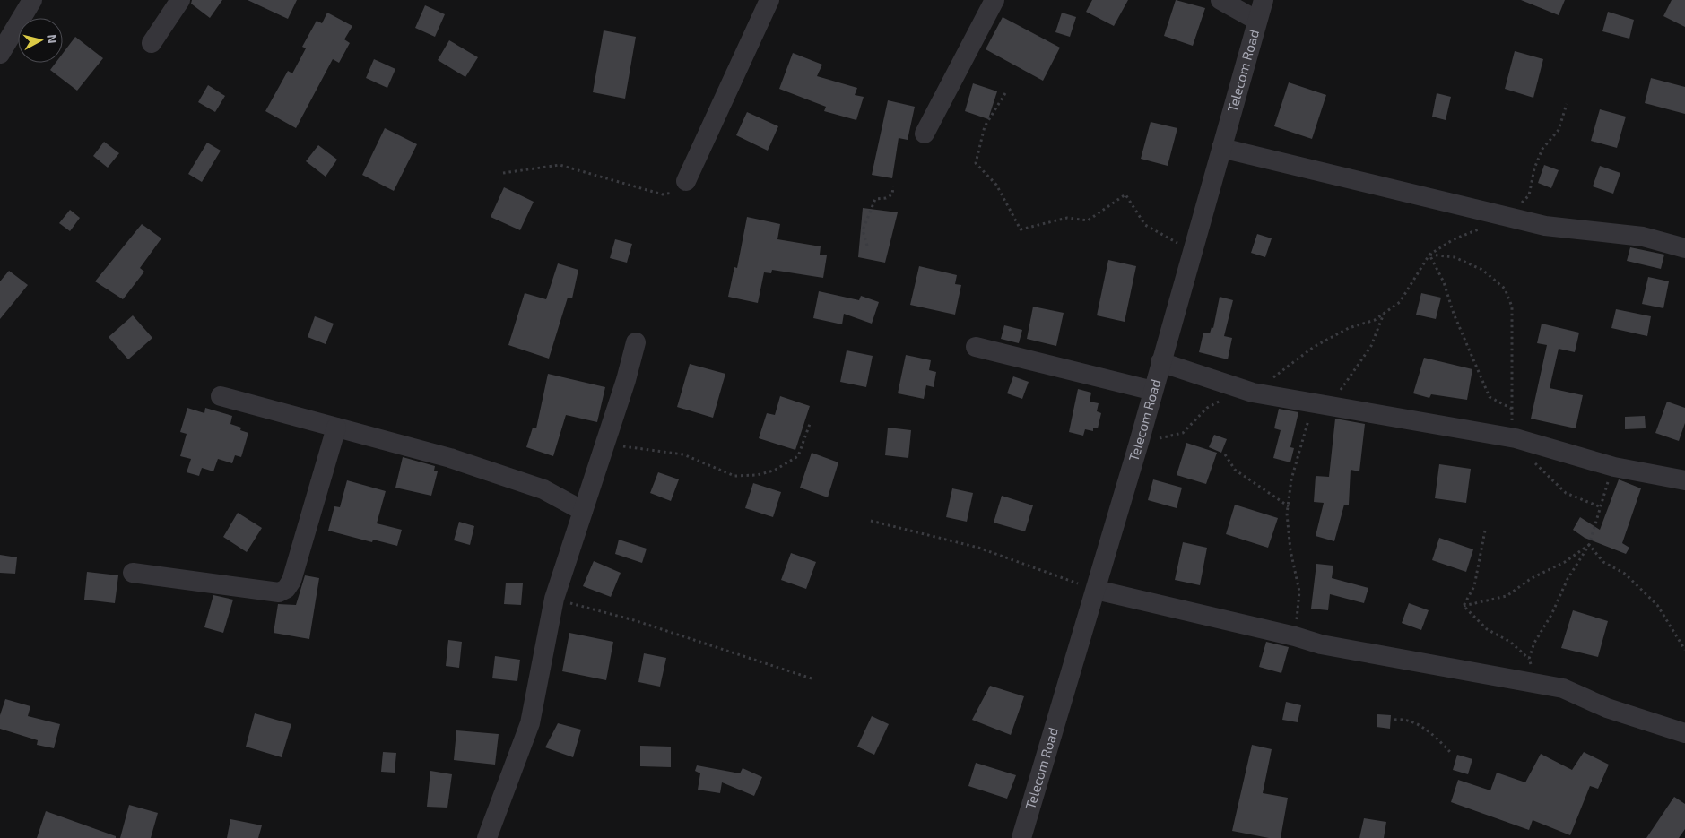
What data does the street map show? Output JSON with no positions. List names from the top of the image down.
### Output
{
  "streets": {
    "street": ["Telecom Road"]
  },
  "north": "right"
}
